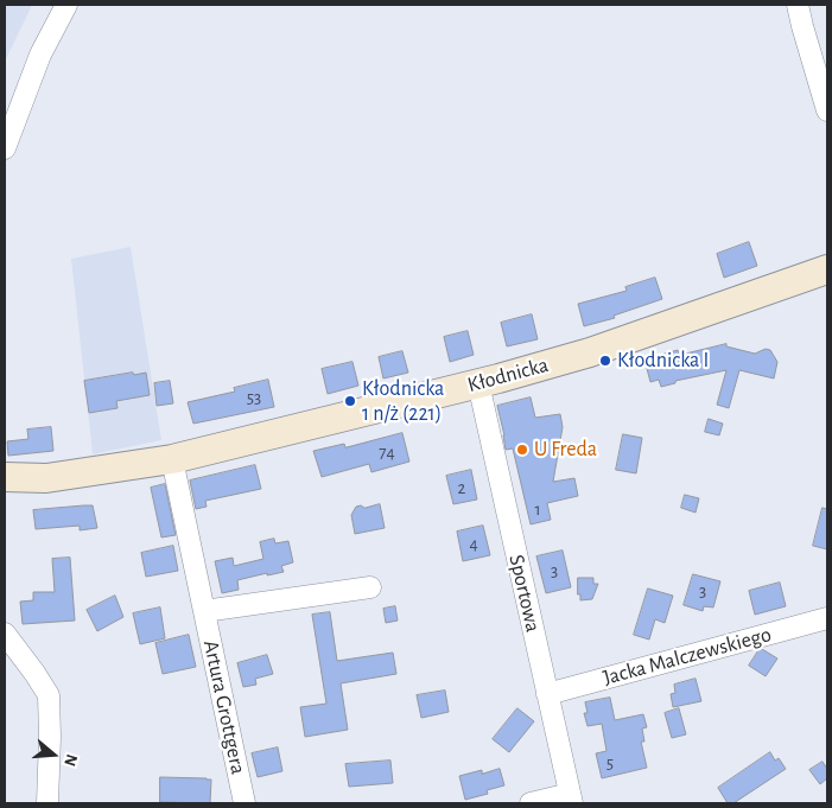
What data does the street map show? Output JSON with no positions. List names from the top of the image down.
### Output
{
  "streets": {
    "main road": ["Kłodnicka"],
    "street": ["Sportowa", "Jacka Malczewskiego", "Artura Grottgera"]
  },
  "crossings": [
    ["Kłodnicka", "Sportowa"],
    ["Kłodnicka", "Artura Grottgera"],
    ["Sportowa", "Jacka Malczewskiego"]
  ],
  "places": ["Kłodnicka I", "Kłodnicka 1 n/ż (221)", "U Freda"],
  "house_numbers": [
    "53",
    "74",
    "2",
    "1",
    "4",
    "3",
    "3",
    "5"
  ],
  "north": "right"
}
